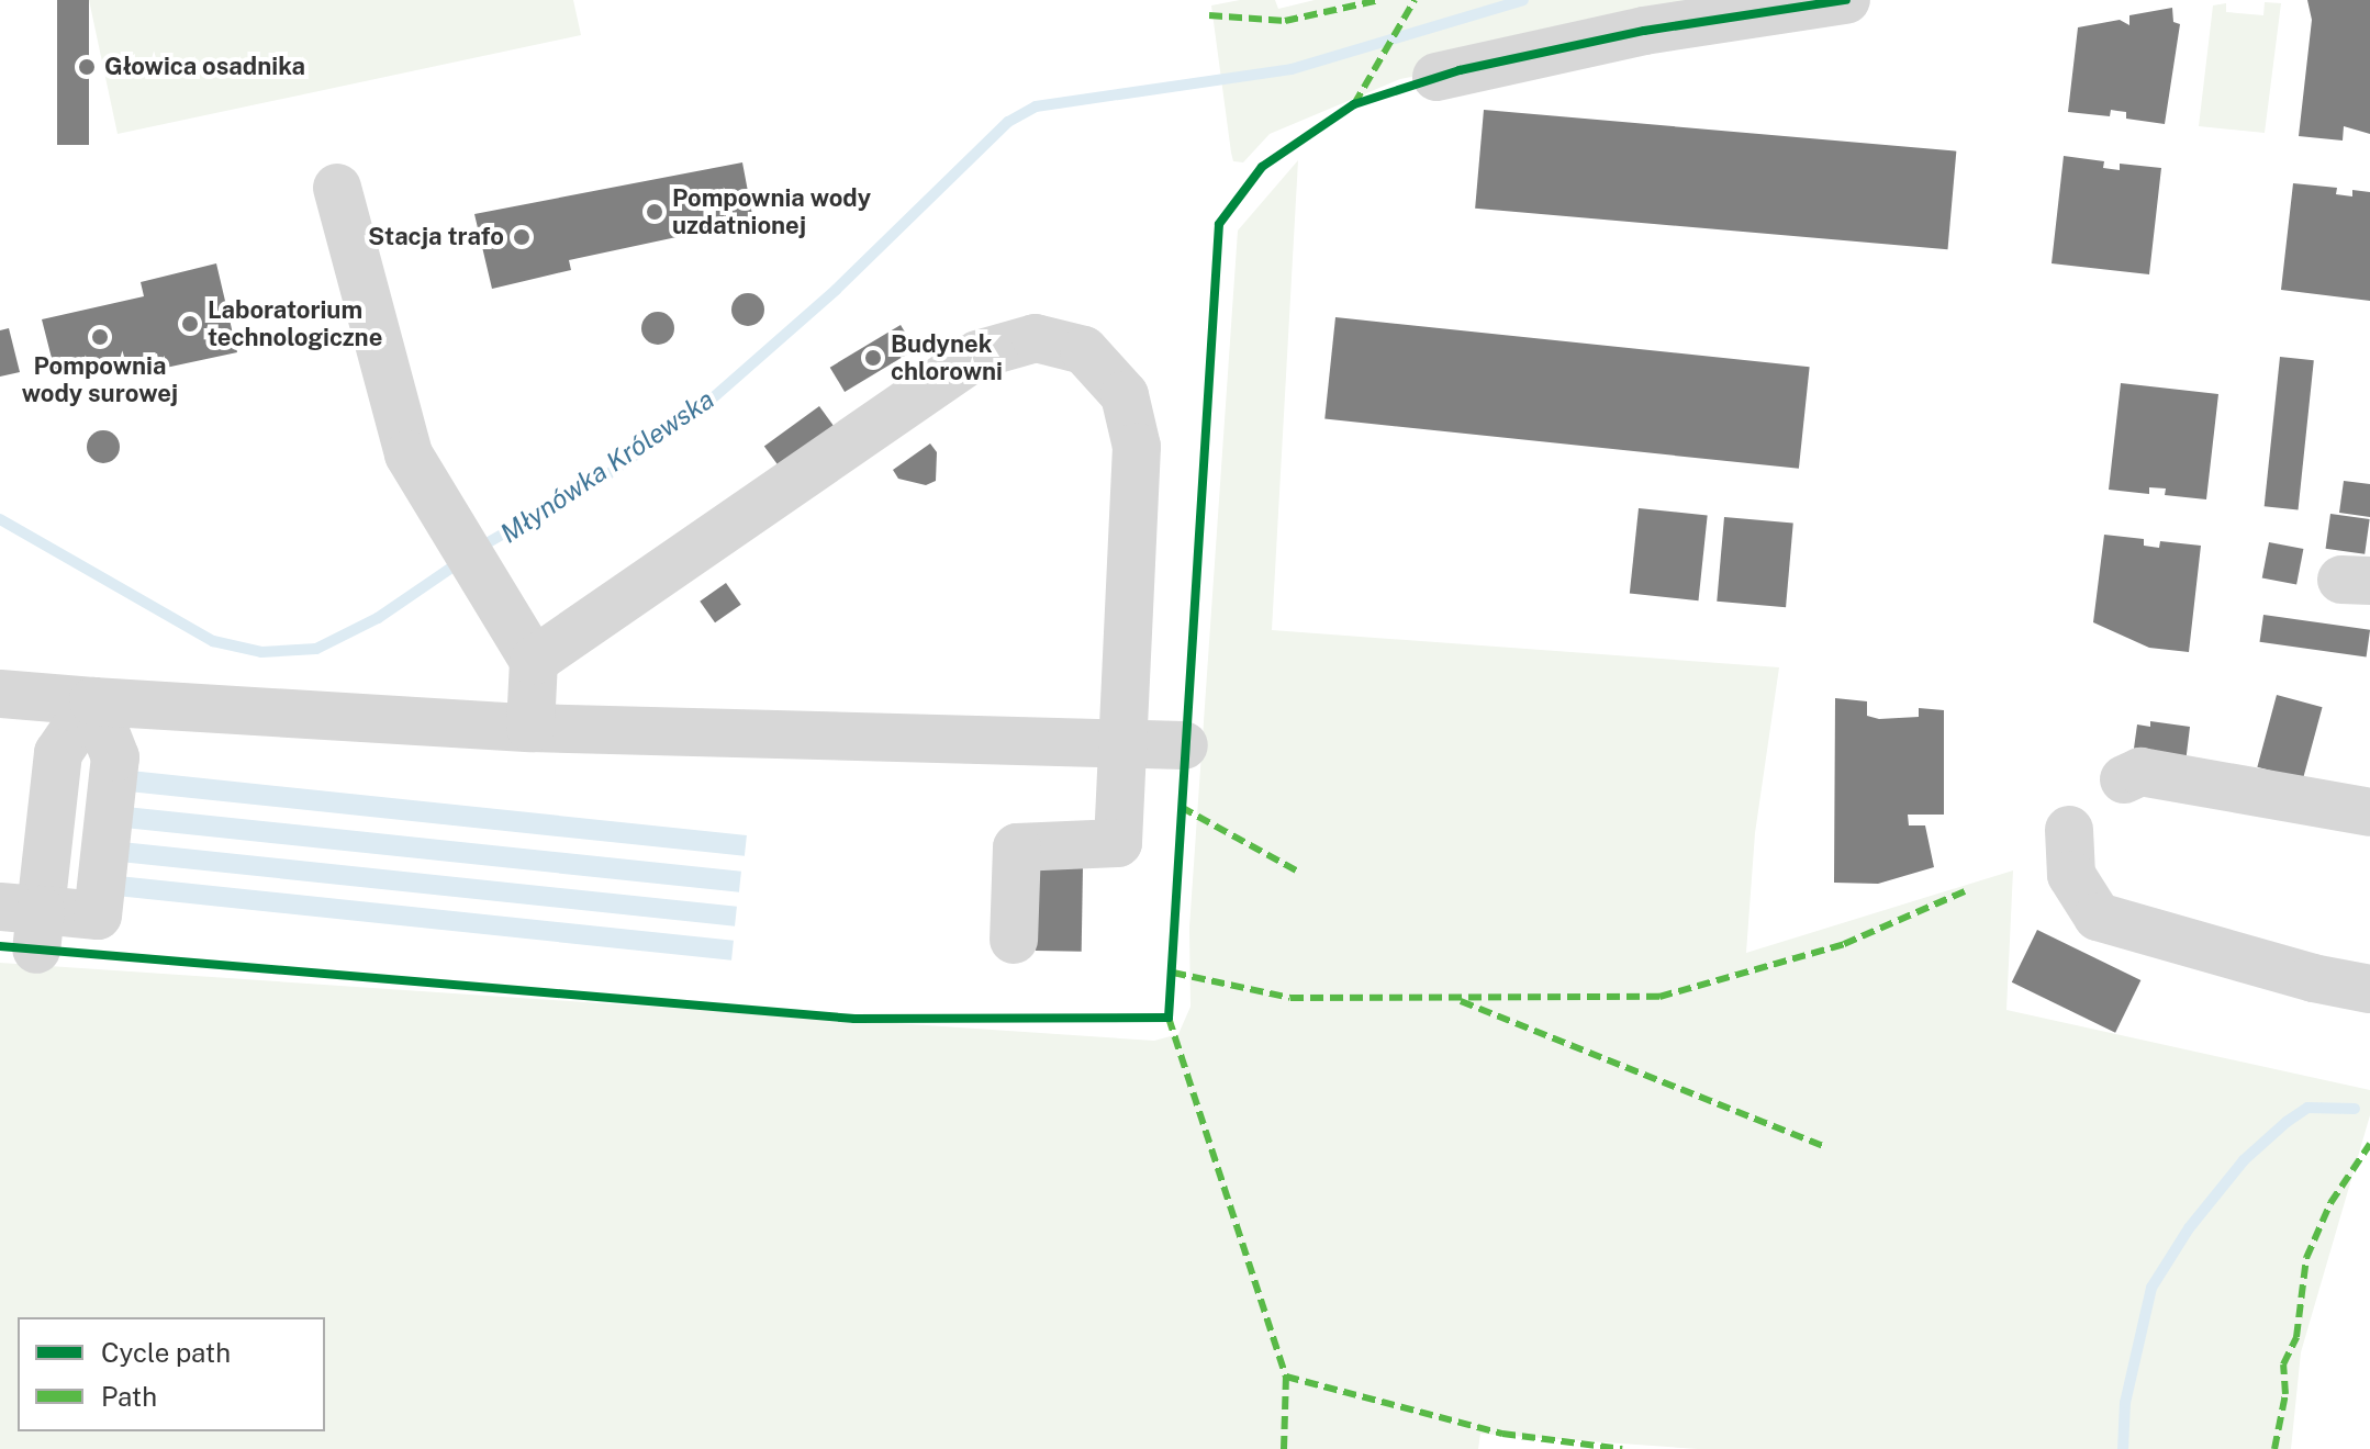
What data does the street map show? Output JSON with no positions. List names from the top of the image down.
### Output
{
  "water": ["Młynówka Królewska"],
  "places": [
    "Głowica osadnika",
    "Pompownia wody uzdatnionej",
    "Stacja trafo",
    "Laboratorium technologiczne",
    "Pompownia wody surowej",
    "Budynek chlorowni"
  ],
  "legend": ["Cycle path", "Path"]
}
